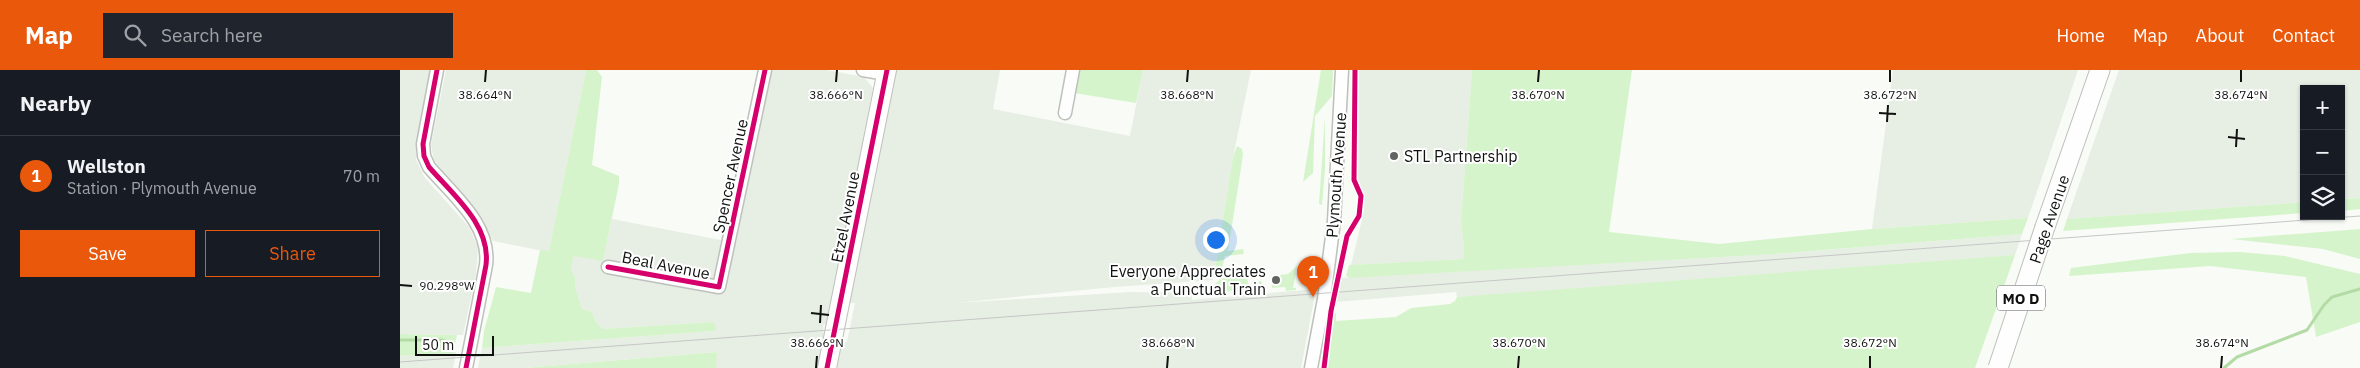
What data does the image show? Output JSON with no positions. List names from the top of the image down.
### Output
{
  "streets": {
    "main road": ["Page Avenue", "MO D"],
    "street": [
      "Plymouth Avenue",
      "Spencer Avenue",
      "Etzel Avenue",
      "Beal Avenue"
    ]
  },
  "crossings": [
    ["Spencer Avenue", "Beal Avenue"]
  ],
  "places": ["STL Partnership", "Everyone Appreciates a Punctual Train"],
  "scale_bar": "50 m",
  "page": {
    "header": "Map",
    "search": "Search here",
    "nav": [
      "Home",
      "Map",
      "About",
      "Contact"
    ],
    "heading": "Nearby",
    "map_buttons": ["+", "−"],
    "list": [
      {
        "mark": "1",
        "name": "Wellston",
        "note": "Station · Plymouth Avenue",
        "value": "70 m"
      }
    ],
    "buttons": ["Save", "Share"],
    "pins": "1",
    "scale": "50 m"
  },
  "coordinates": [
    "38.674°N",
    "38.664°N",
    "38.666°N",
    "38.668°N",
    "38.670°N",
    "38.672°N",
    "90.298°W"
  ]
}
